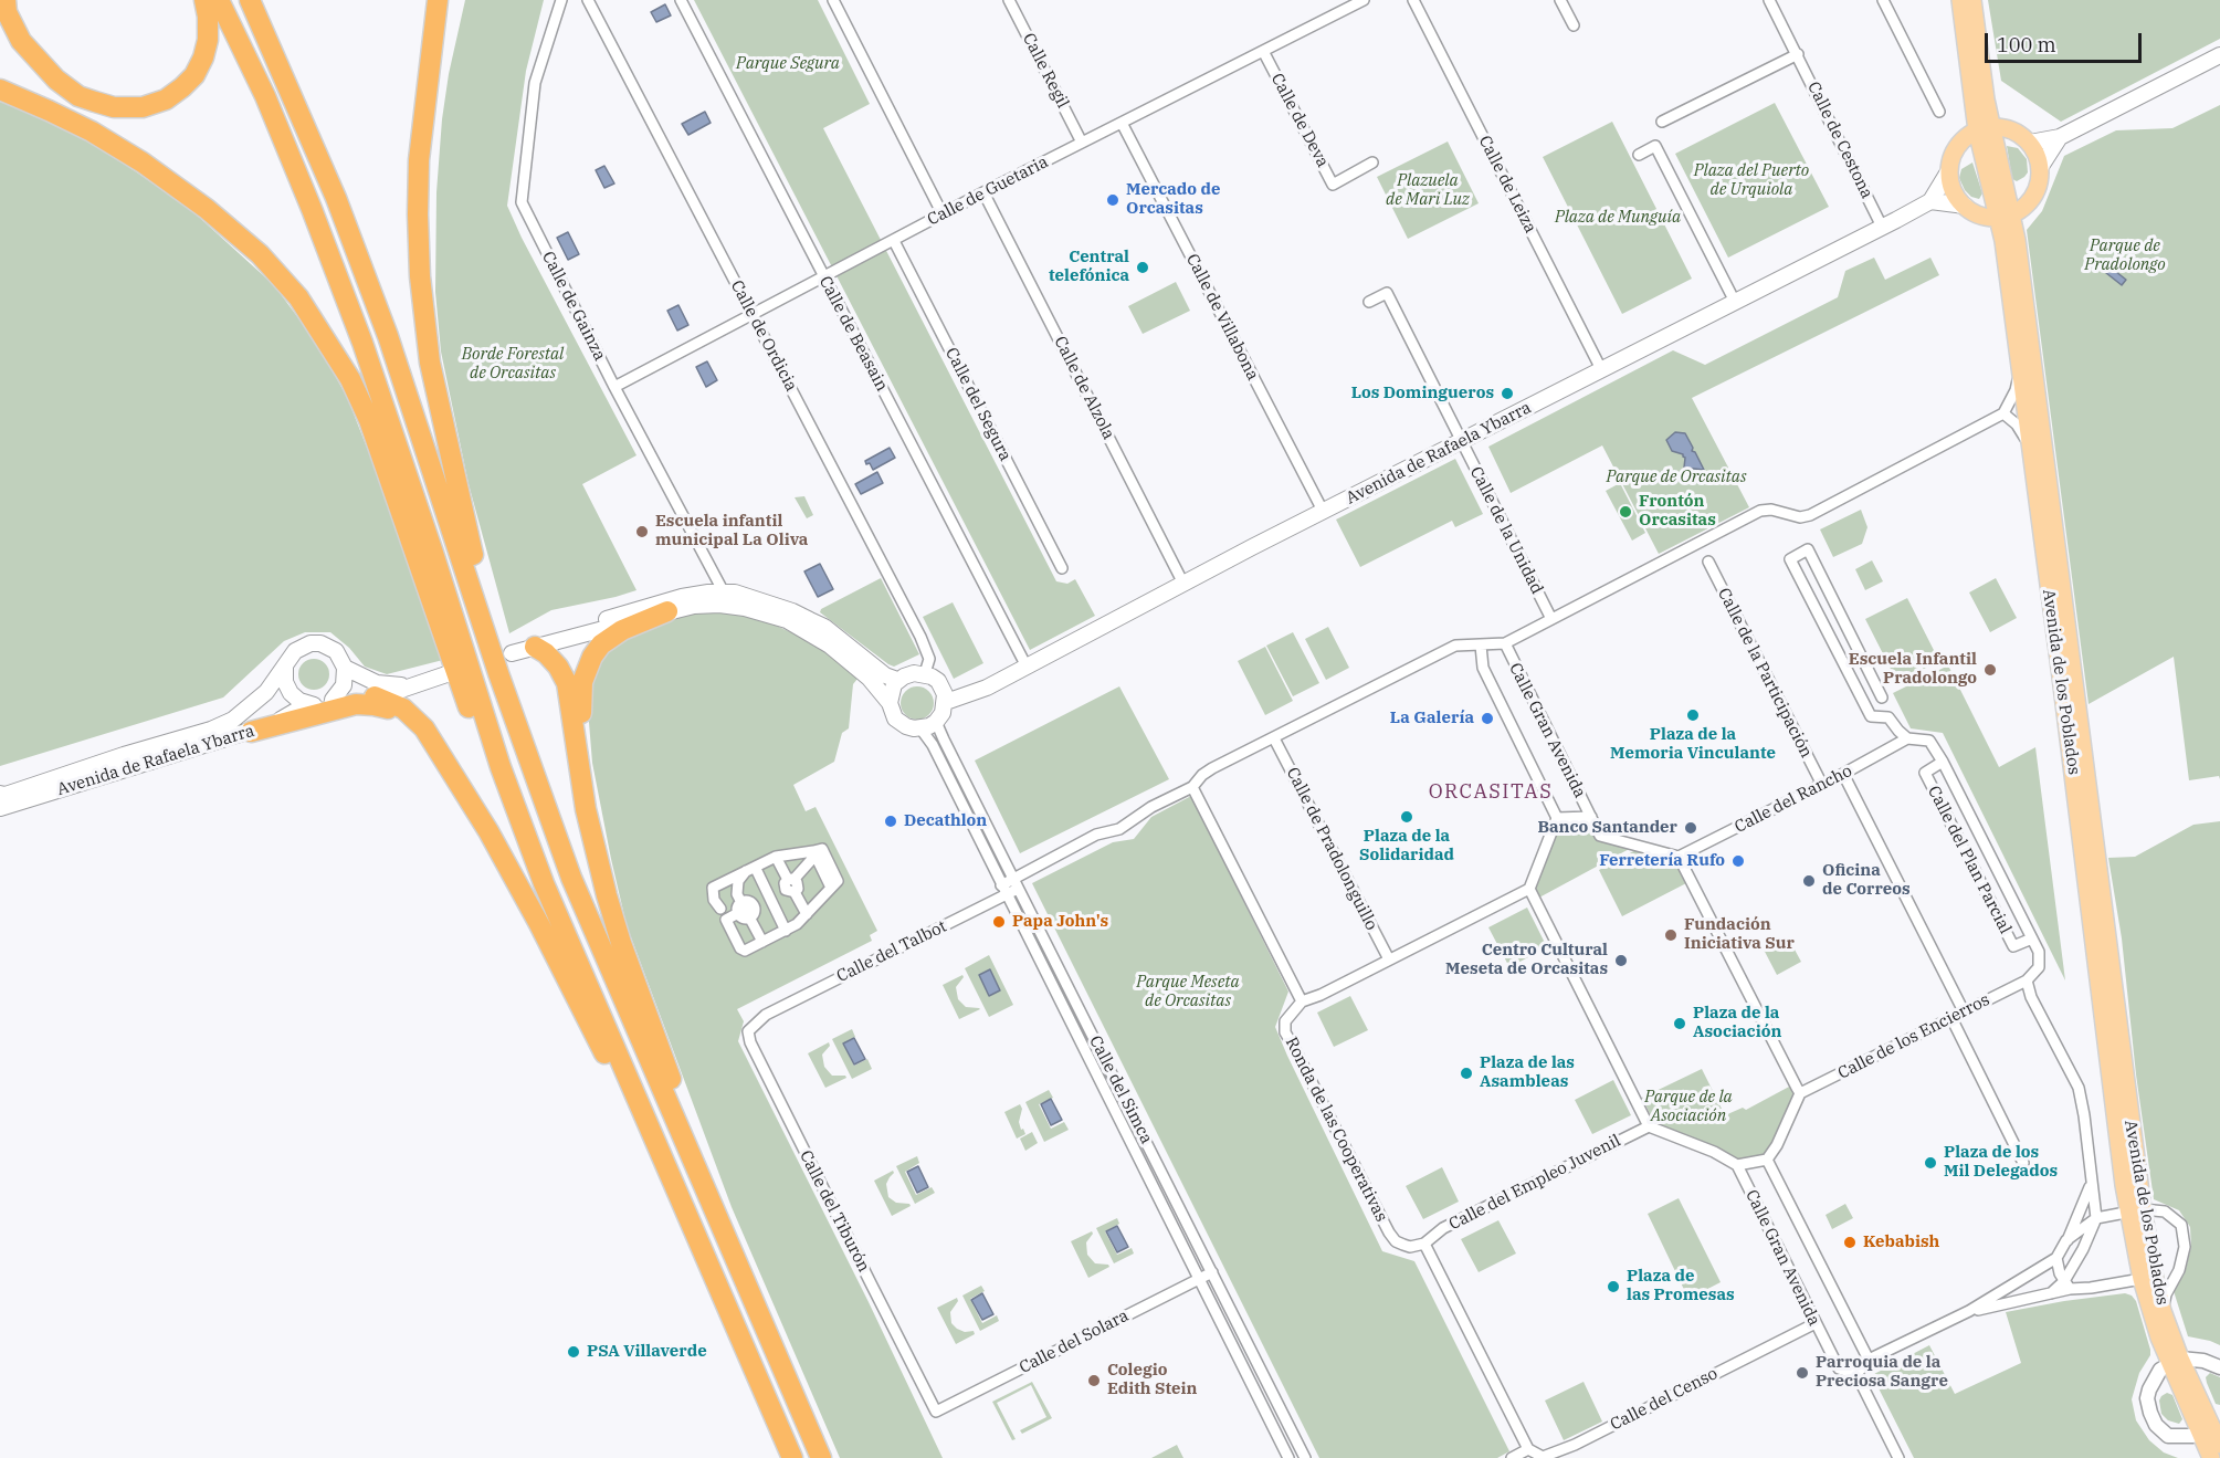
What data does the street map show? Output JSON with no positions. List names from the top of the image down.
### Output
{
  "streets": {
    "main road": ["Avenida de Rafaela Ybarra", "Avenida de los Poblados"],
    "street": [
      "Calle Regil",
      "Calle de Deva",
      "Calle de Cestona",
      "Calle de Leiza",
      "Calle de Guetaria",
      "Calle de Gainza",
      "Calle de Villabona",
      "Calle de Beasain",
      "Calle de Ordicia",
      "Calle de Alzola",
      "Calle del Segura",
      "Calle de la Unidad",
      "Calle de la Participación",
      "Calle Gran Avenida",
      "Calle del Rancho",
      "Calle de Pradolonguillo",
      "Calle del Plan Parcial",
      "Calle del Talbot",
      "Calle de los Encierros",
      "Calle del Simca",
      "Ronda de las Cooperativas",
      "Calle del Empleo Juvenil",
      "Calle del Tiburón",
      "Calle del Solara",
      "Calle del Censo"
    ]
  },
  "crossings": [
    ["Calle Regil", "Calle de Guetaria"],
    ["Calle de Deva", "Calle de Guetaria"],
    ["Calle de Cestona", "Avenida de Rafaela Ybarra"],
    ["Calle de Leiza", "Avenida de Rafaela Ybarra"],
    ["Calle de Guetaria", "Calle de Gainza"],
    ["Calle de Guetaria", "Calle de Villabona"],
    ["Calle de Guetaria", "Calle de Beasain"],
    ["Calle de Guetaria", "Calle de Ordicia"],
    ["Calle de Guetaria", "Calle de Alzola"],
    ["Calle de Guetaria", "Calle del Segura"],
    ["Calle de Villabona", "Avenida de Rafaela Ybarra"],
    ["Calle de Beasain", "Avenida de Rafaela Ybarra"],
    ["Calle de Ordicia", "Avenida de Rafaela Ybarra"],
    ["Calle de Ordicia", "Calle del Simca"],
    ["Calle de Alzola", "Avenida de Rafaela Ybarra"],
    ["Avenida de Rafaela Ybarra", "Calle de la Unidad"],
    ["Avenida de Rafaela Ybarra", "Calle del Simca"],
    ["Calle de la Participación", "Calle del Rancho"],
    ["Calle Gran Avenida", "Calle del Rancho"],
    ["Calle Gran Avenida", "Calle del Talbot"],
    ["Calle Gran Avenida", "Calle del Censo"],
    ["Calle del Rancho", "Calle del Plan Parcial"],
    ["Calle de Pradolonguillo", "Calle del Talbot"],
    ["Calle del Plan Parcial", "Calle de los Encierros"],
    ["Calle del Talbot", "Calle del Simca"],
    ["Calle del Talbot", "Calle del Tiburón"],
    ["Calle del Simca", "Calle del Solara"],
    ["Ronda de las Cooperativas", "Calle del Empleo Juvenil"],
    ["Calle del Tiburón", "Calle del Solara"]
  ],
  "districts": ["ORCASITAS"],
  "parks": [
    "Parque Segura",
    "Plaza del Puerto de Urquiola",
    "Plazuela de Mari Luz",
    "Plaza de Munguía",
    "Parque de Pradolongo",
    "Borde Forestal de Orcasitas",
    "Parque de Orcasitas",
    "Parque Meseta de Orcasitas",
    "Parque de la Asociación"
  ],
  "places": [
    "Mercado de Orcasitas",
    "Central telefónica",
    "Los Domingueros",
    "Frontón Orcasitas",
    "Escuela infantil municipal La Oliva",
    "Escuela Infantil Pradolongo",
    "Plaza de la Memoria Vinculante",
    "La Galería",
    "Plaza de la Solidaridad",
    "Decathlon",
    "Banco Santander",
    "Ferretería Rufo",
    "Oficina de Correos",
    "Papa John's",
    "Fundación Iniciativa Sur",
    "Centro Cultural Meseta de Orcasitas",
    "Plaza de la Asociación",
    "Plaza de las Asambleas",
    "Plaza de los Mil Delegados",
    "Kebabish",
    "Plaza de las Promesas",
    "PSA Villaverde",
    "Parroquia de la Preciosa Sangre",
    "Colegio Edith Stein"
  ],
  "scale_bar": "100 m"
}
